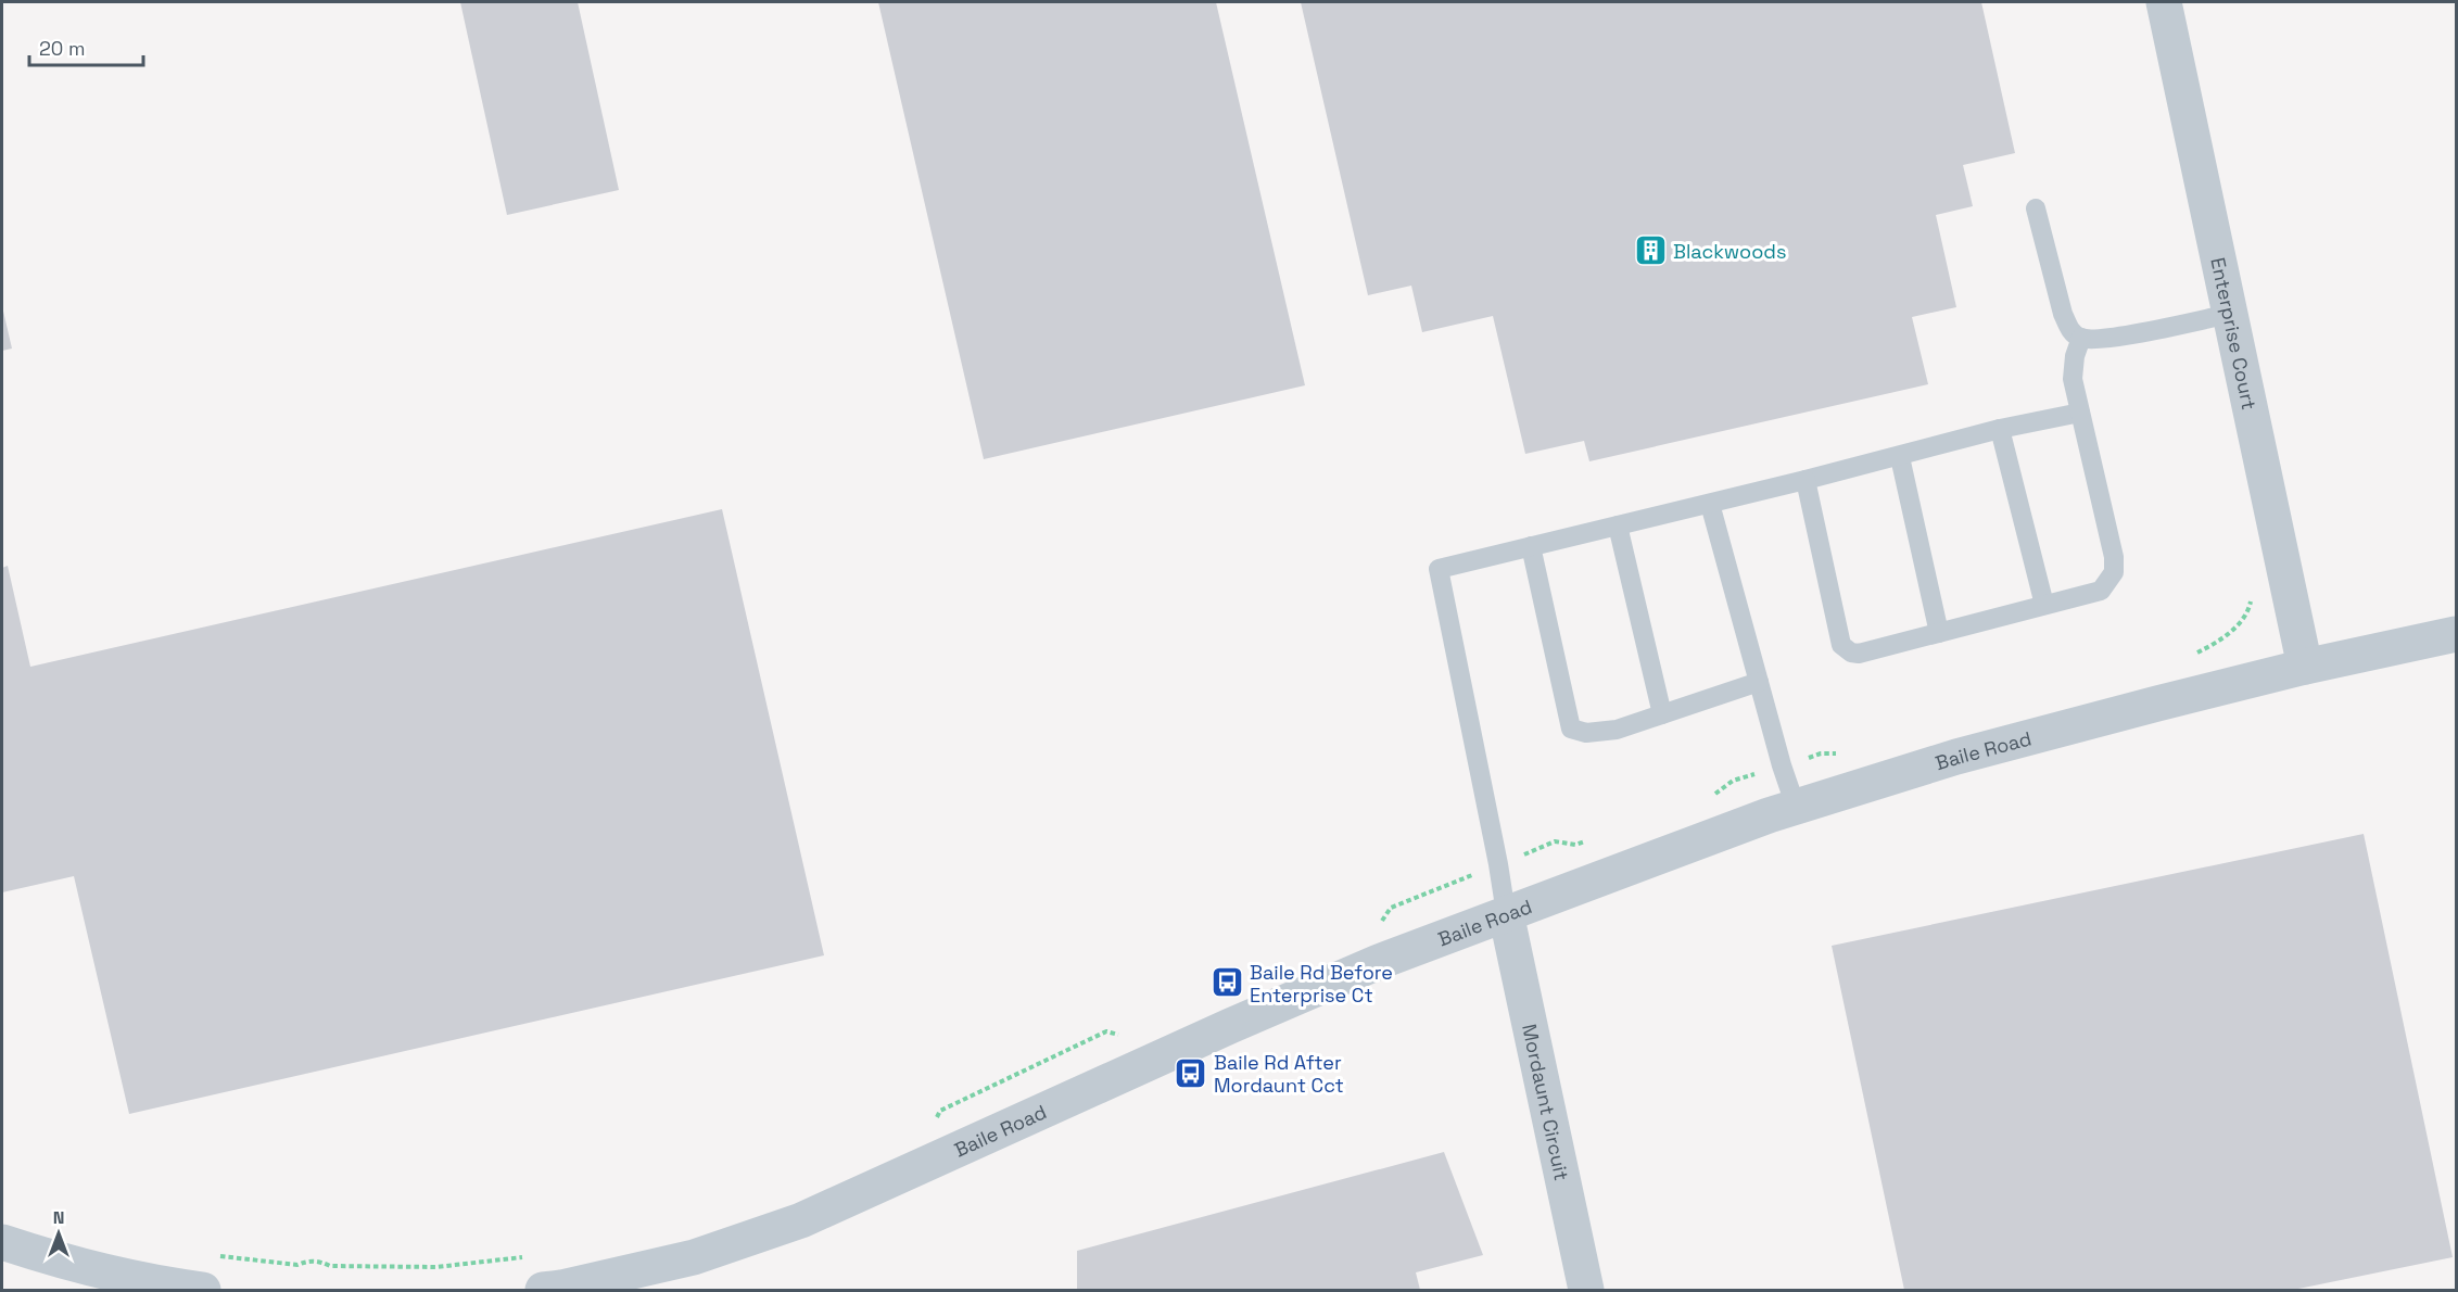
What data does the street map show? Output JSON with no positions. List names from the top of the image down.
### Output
{
  "streets": {
    "street": ["Enterprise Court", "Baile Road", "Mordaunt Circuit"]
  },
  "crossings": [
    ["Enterprise Court", "Baile Road"],
    ["Baile Road", "Mordaunt Circuit"]
  ],
  "places": {
    "building": ["Blackwoods"],
    "bus stop": ["Baile Rd Before Enterprise Ct", "Baile Rd After Mordaunt Cct"]
  },
  "scale_bar": "20 m",
  "north": "top"
}
